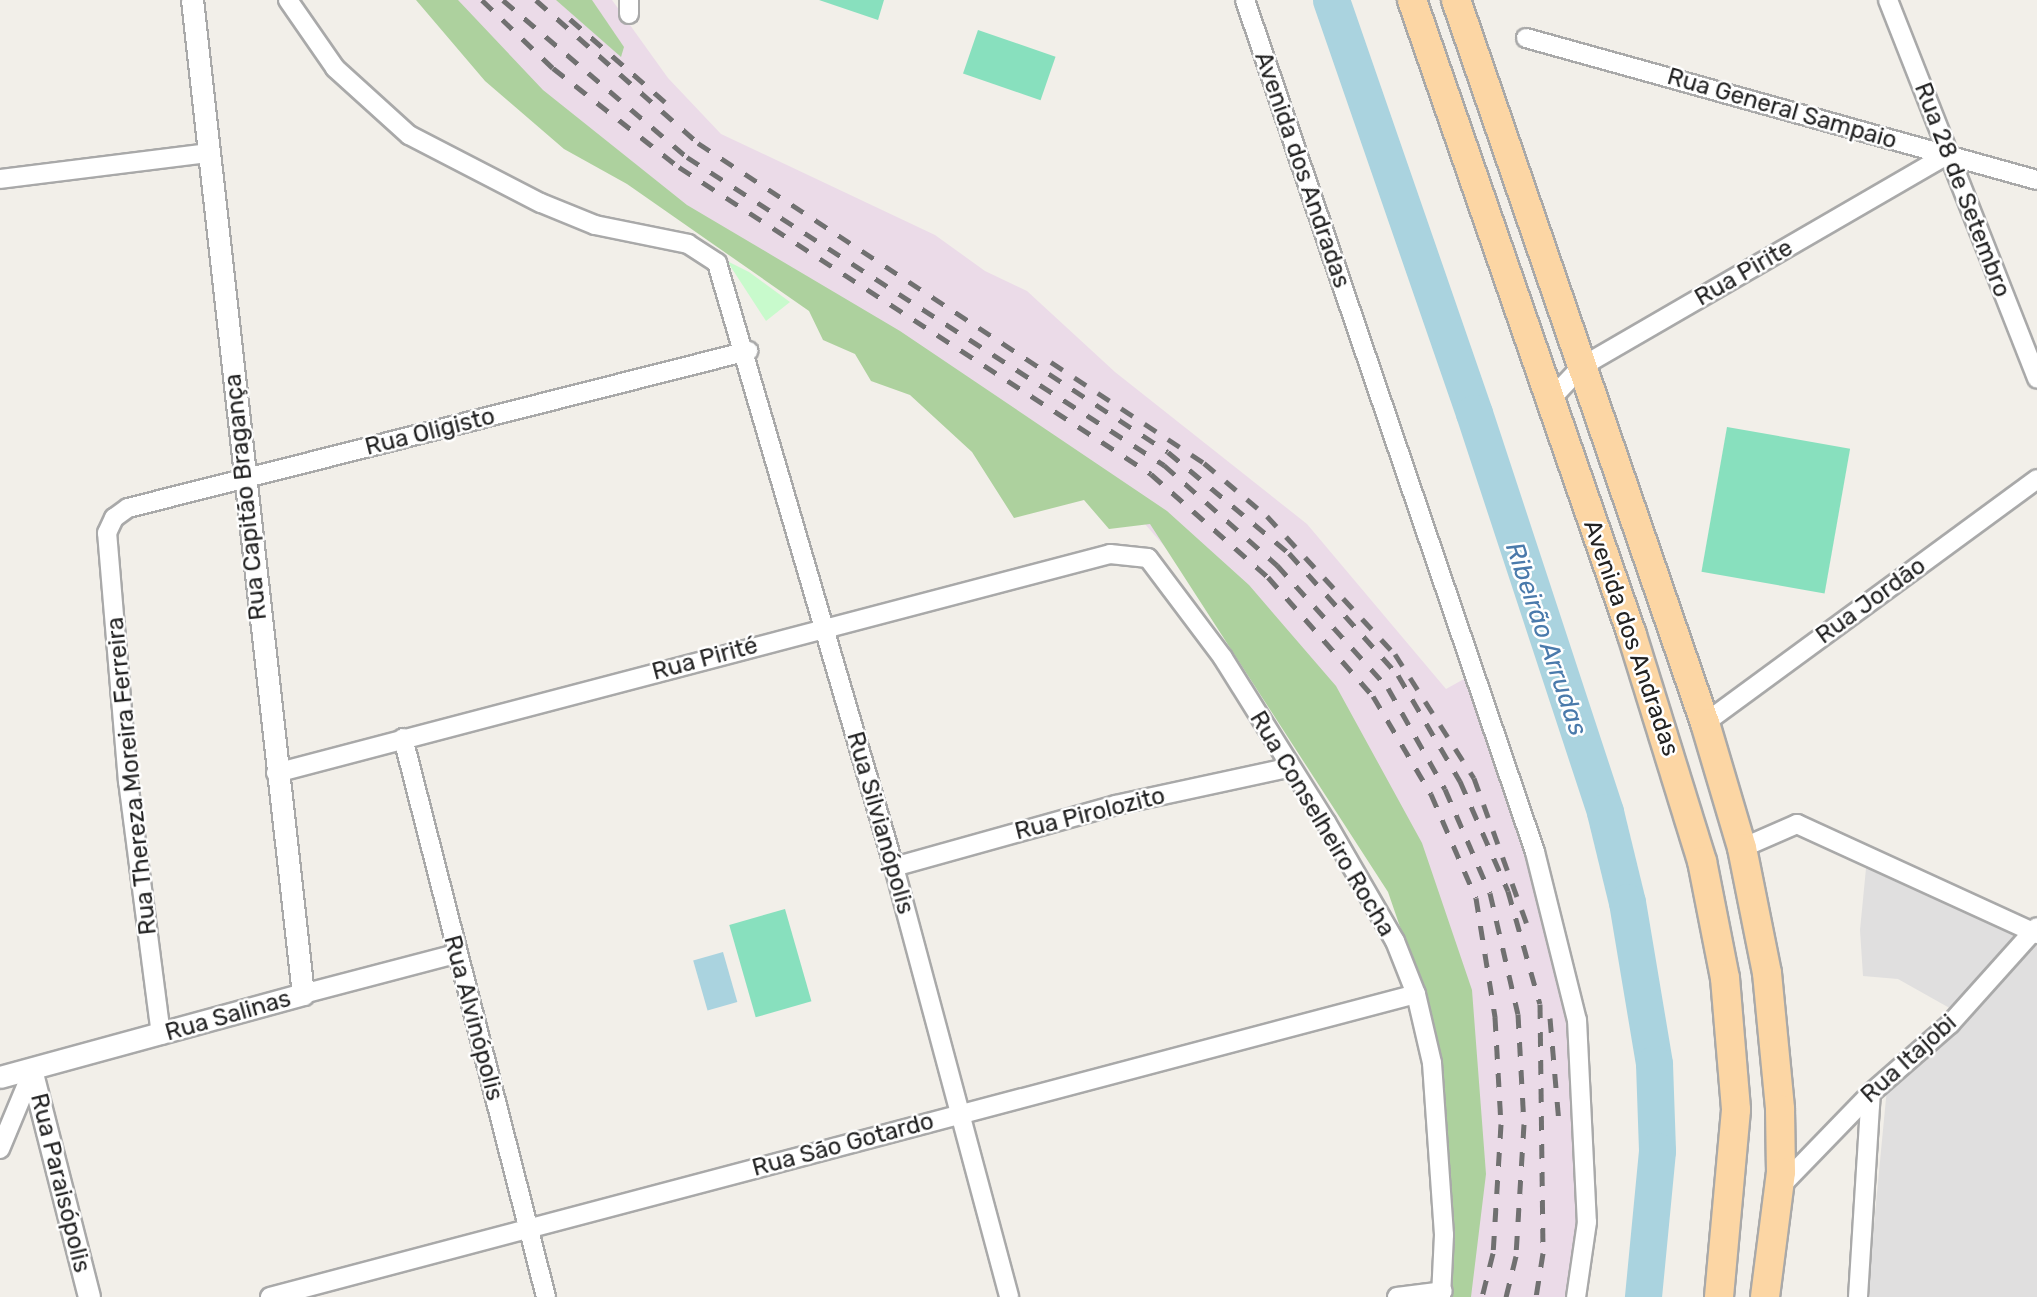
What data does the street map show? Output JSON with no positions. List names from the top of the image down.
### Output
{
  "streets": {
    "main road": ["Avenida dos Andradas"],
    "street": [
      "Rua General Sampaio",
      "Rua 28 de Setembro",
      "Rua Pirite",
      "Rua Oligisto",
      "Rua Capitão Bragança",
      "Rua Jordão",
      "Rua Pirité",
      "Rua Thereza Moreira Ferreira",
      "Rua Pirolozito",
      "Rua Silvianópolis",
      "Rua Conselheiro Rocha",
      "Rua Salinas",
      "Rua Alvinópolis",
      "Rua Itajobi",
      "Rua São Gotardo",
      "Rua Paraisópolis"
    ]
  },
  "crossings": [
    ["Rua General Sampaio", "Rua 28 de Setembro"],
    ["Rua General Sampaio", "Rua Pirite"],
    ["Avenida dos Andradas", "Rua Pirite"],
    ["Avenida dos Andradas", "Rua Jordão"],
    ["Avenida dos Andradas", "Rua Itajobi"],
    ["Rua 28 de Setembro", "Rua Pirite"],
    ["Rua Oligisto", "Rua Capitão Bragança"],
    ["Rua Oligisto", "Rua Thereza Moreira Ferreira"],
    ["Rua Oligisto", "Rua Silvianópolis"],
    ["Rua Capitão Bragança", "Rua Pirité"],
    ["Rua Capitão Bragança", "Rua Salinas"],
    ["Rua Pirité", "Rua Silvianópolis"],
    ["Rua Pirité", "Rua Conselheiro Rocha"],
    ["Rua Pirité", "Rua Alvinópolis"],
    ["Rua Thereza Moreira Ferreira", "Rua Salinas"],
    ["Rua Pirolozito", "Rua Silvianópolis"],
    ["Rua Pirolozito", "Rua Conselheiro Rocha"],
    ["Rua Silvianópolis", "Rua São Gotardo"],
    ["Rua Conselheiro Rocha", "Rua São Gotardo"],
    ["Rua Salinas", "Rua Alvinópolis"],
    ["Rua Salinas", "Rua Paraisópolis"],
    ["Rua Alvinópolis", "Rua São Gotardo"]
  ],
  "water": ["Ribeirão Arrudas"]
}
